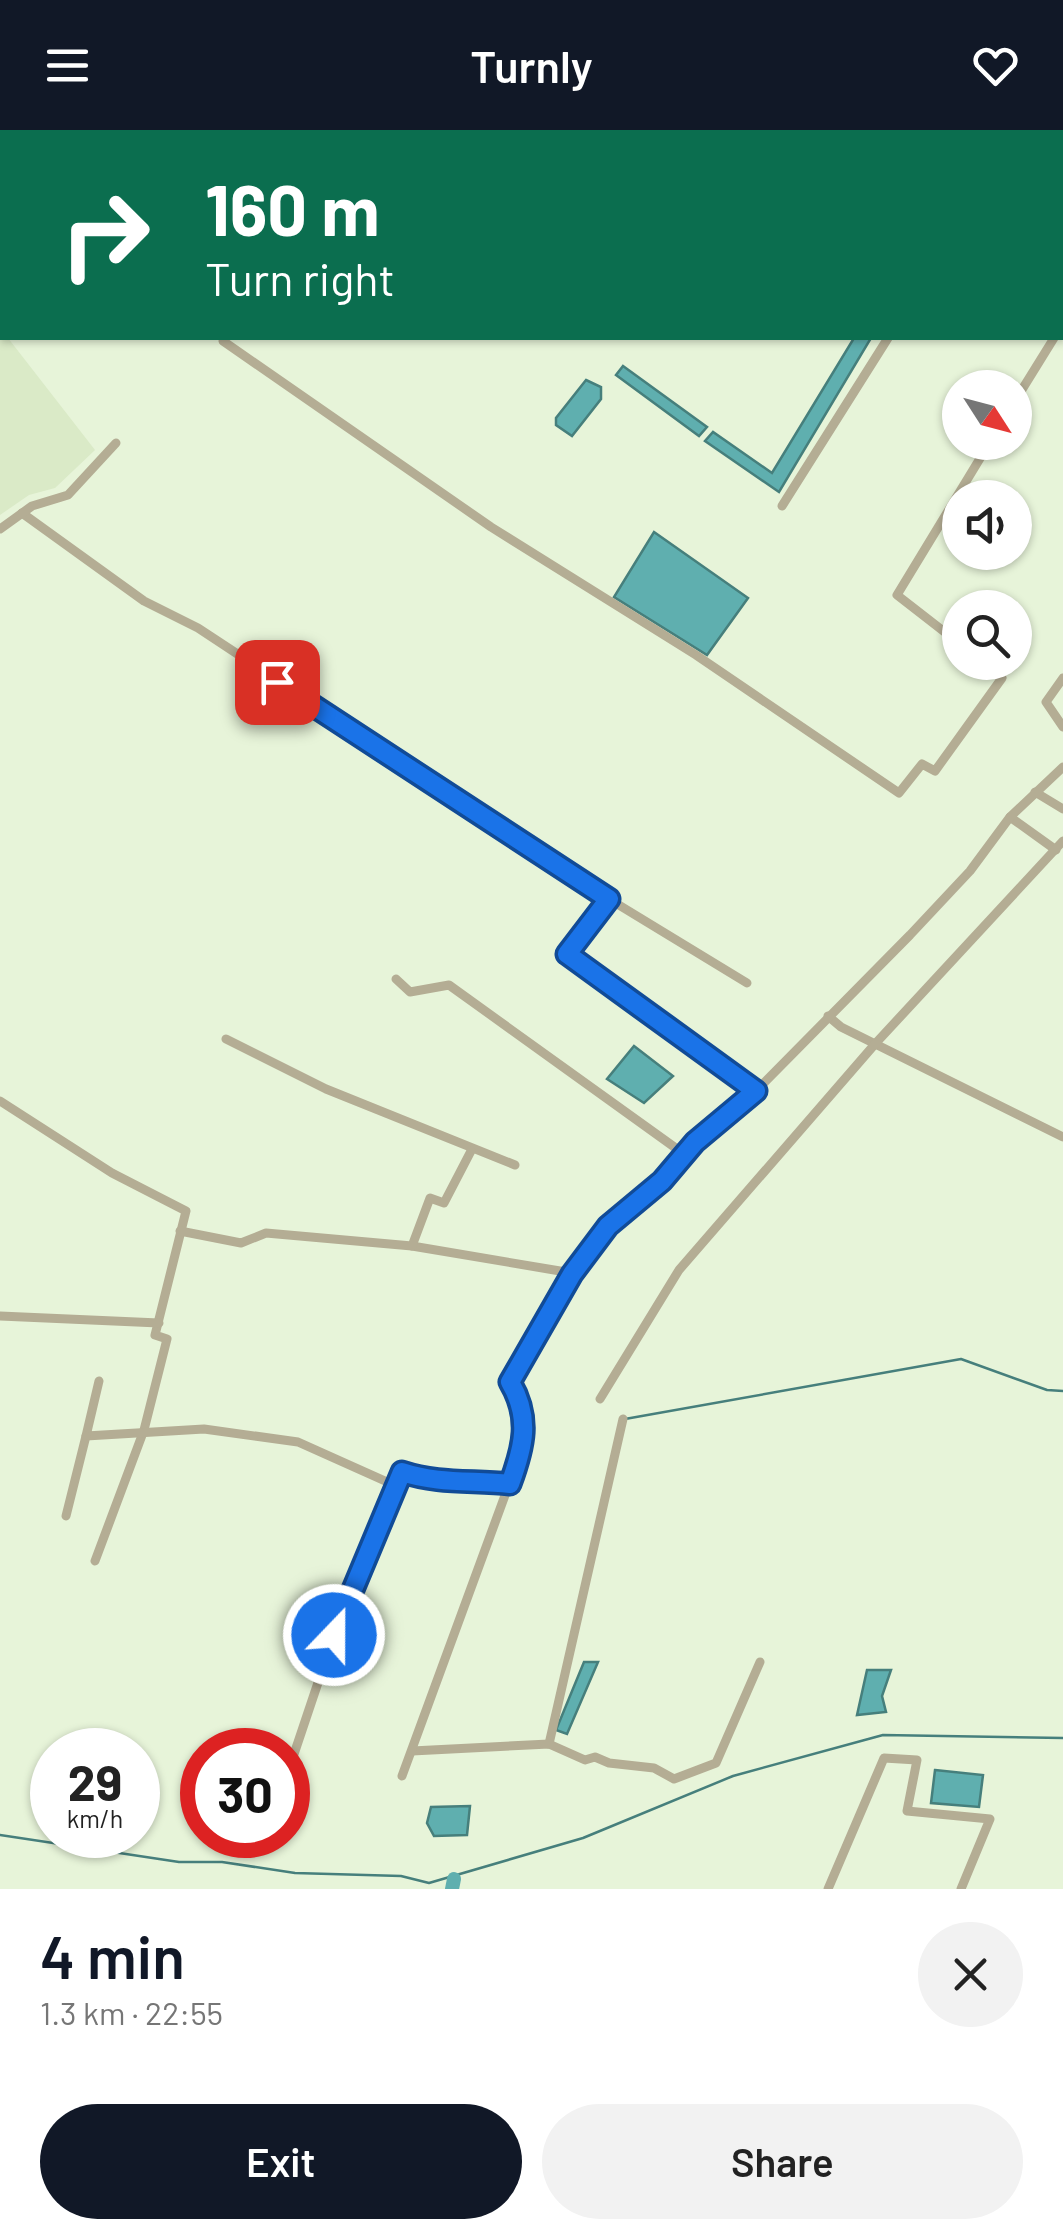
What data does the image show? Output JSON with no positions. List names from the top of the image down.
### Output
{
  "north": "bottom right",
  "page": {
    "header": "Turnly",
    "turn": ["160 m", "Turn right"],
    "speed": "29 km/h",
    "limit": "30",
    "heading": ["4 min", "1.3 km · 22:55"],
    "buttons": ["Exit", "Share"]
  }
}
